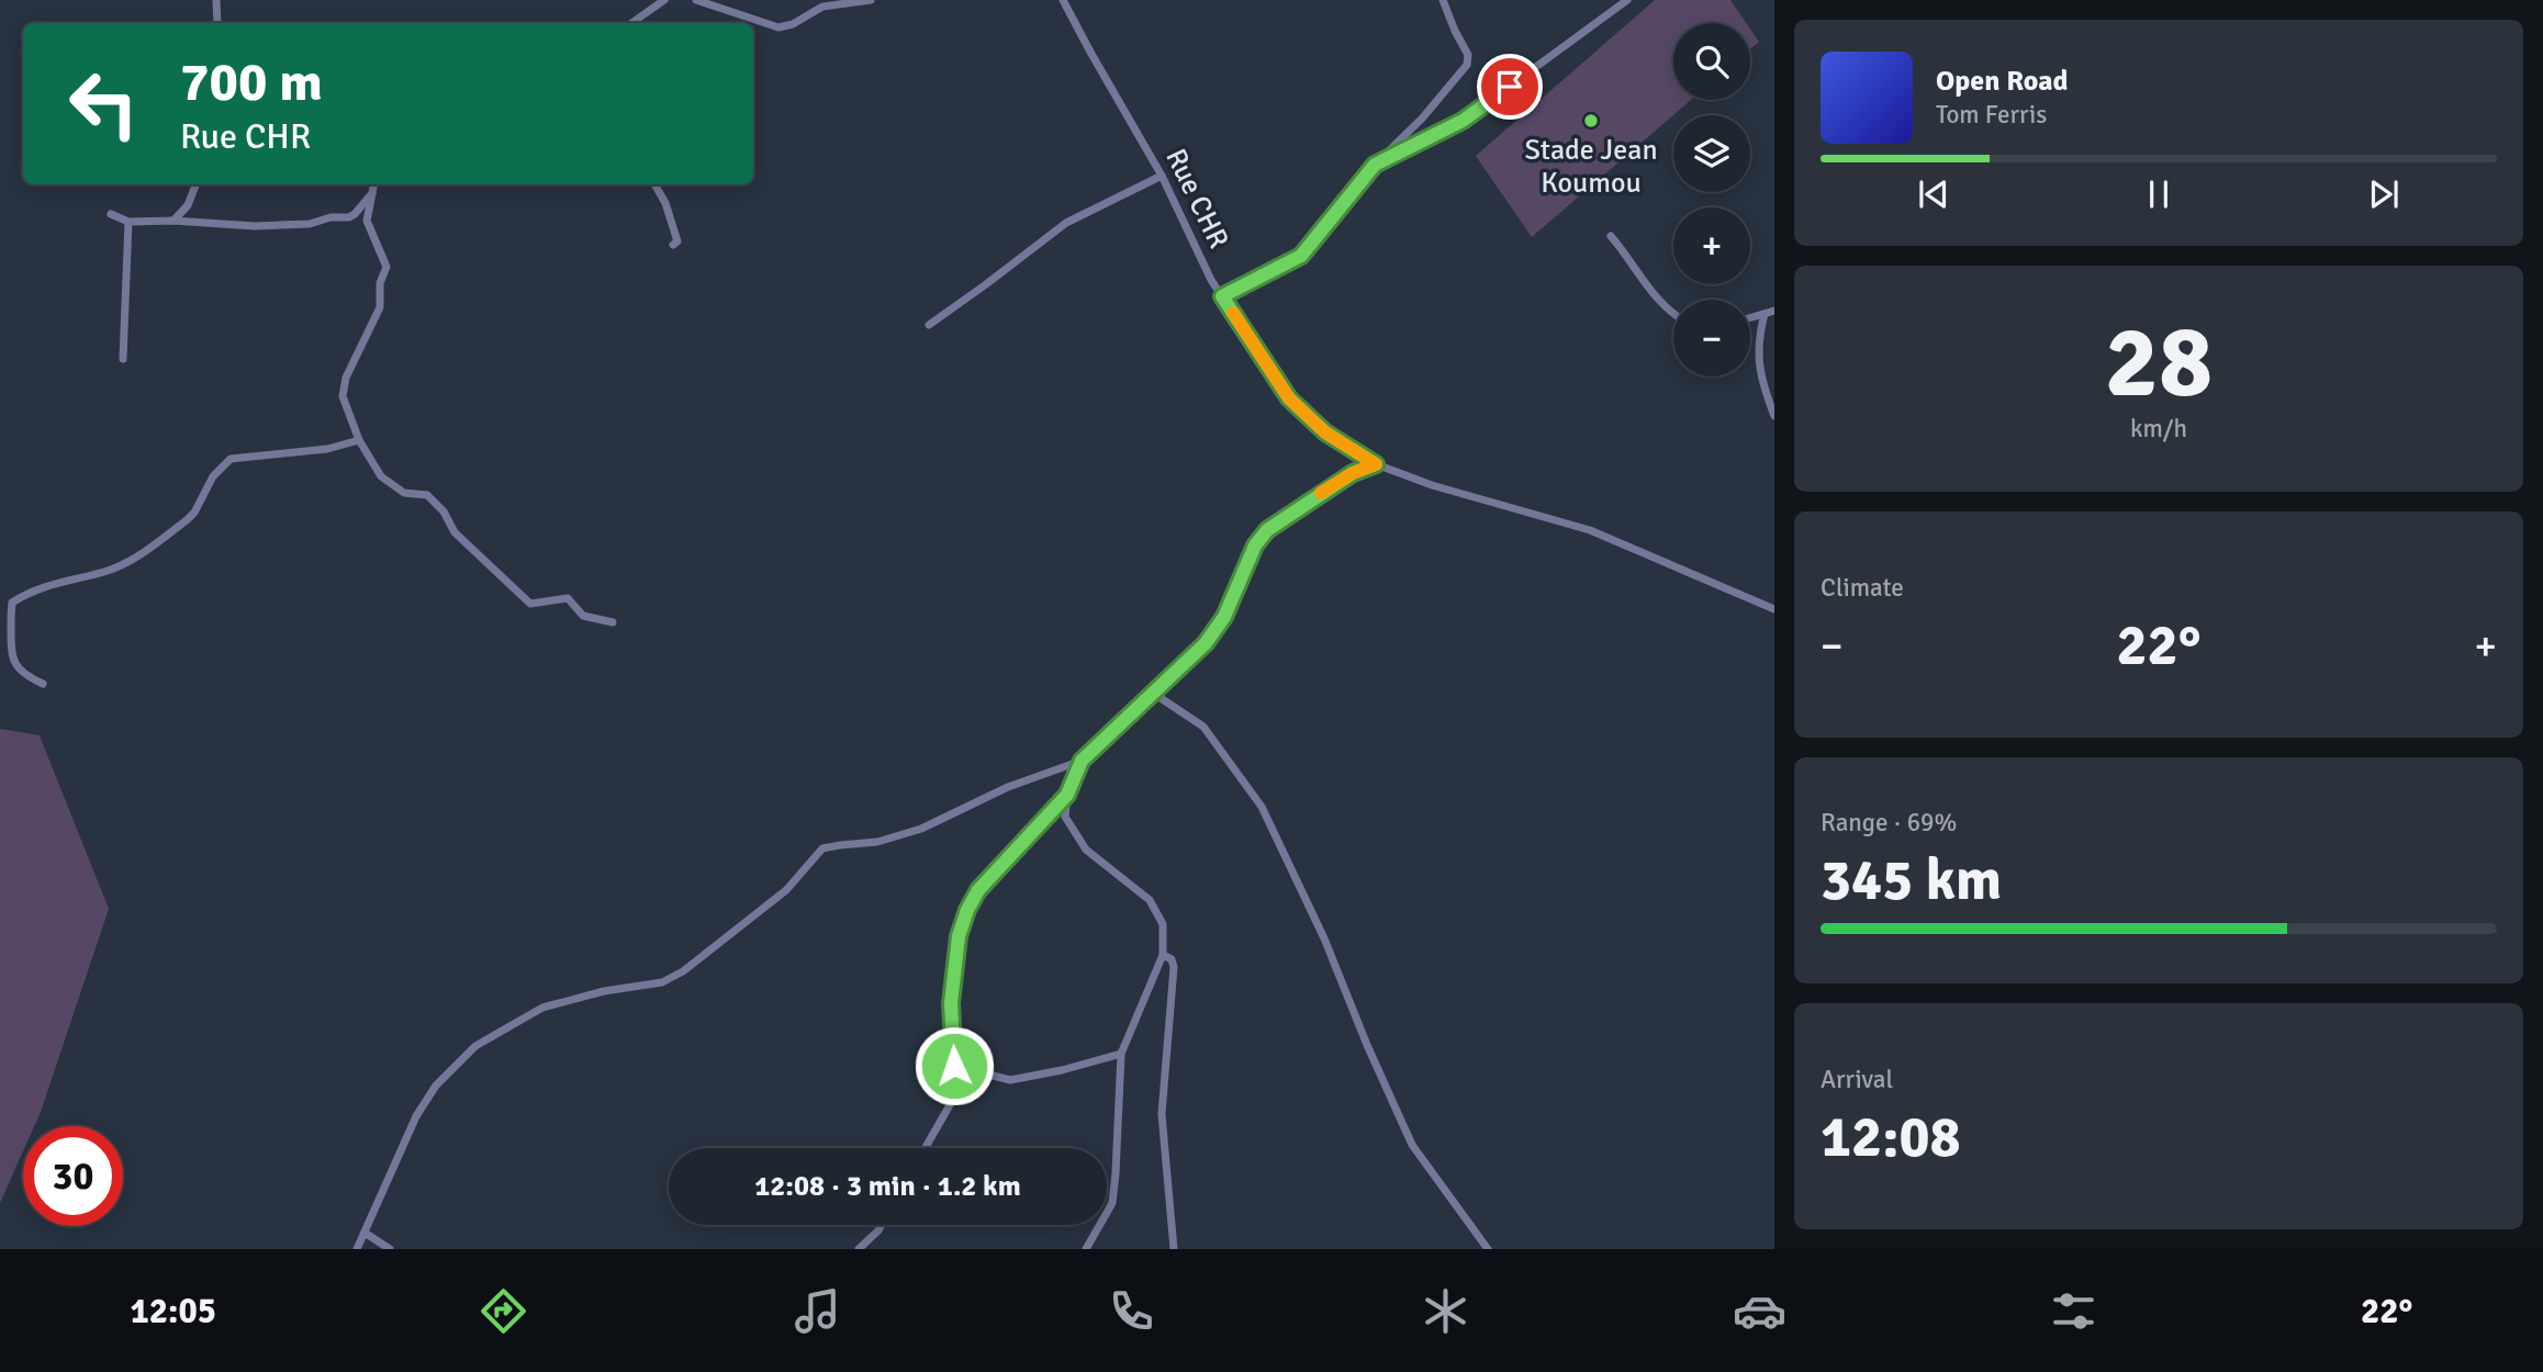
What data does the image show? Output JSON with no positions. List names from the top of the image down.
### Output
{
  "streets": {
    "street": ["Rue CHR"]
  },
  "places": ["Stade Jean Koumou"],
  "page": {
    "map_buttons": ["+", "−"],
    "turn": ["700 m", "Rue CHR"],
    "song": ["Open Road", "Tom Ferris"],
    "tile": [
      ["28", "km/h"],
      "Climate",
      ["Range · 69%", "345 km"],
      ["Arrival", "12:08"]
    ],
    "heat": ["−", "22°", "+"],
    "limit": "30",
    "trip": "12:08 · 3 min · 1.2 km",
    "tabs": ["12:05", "22°"]
  }
}
